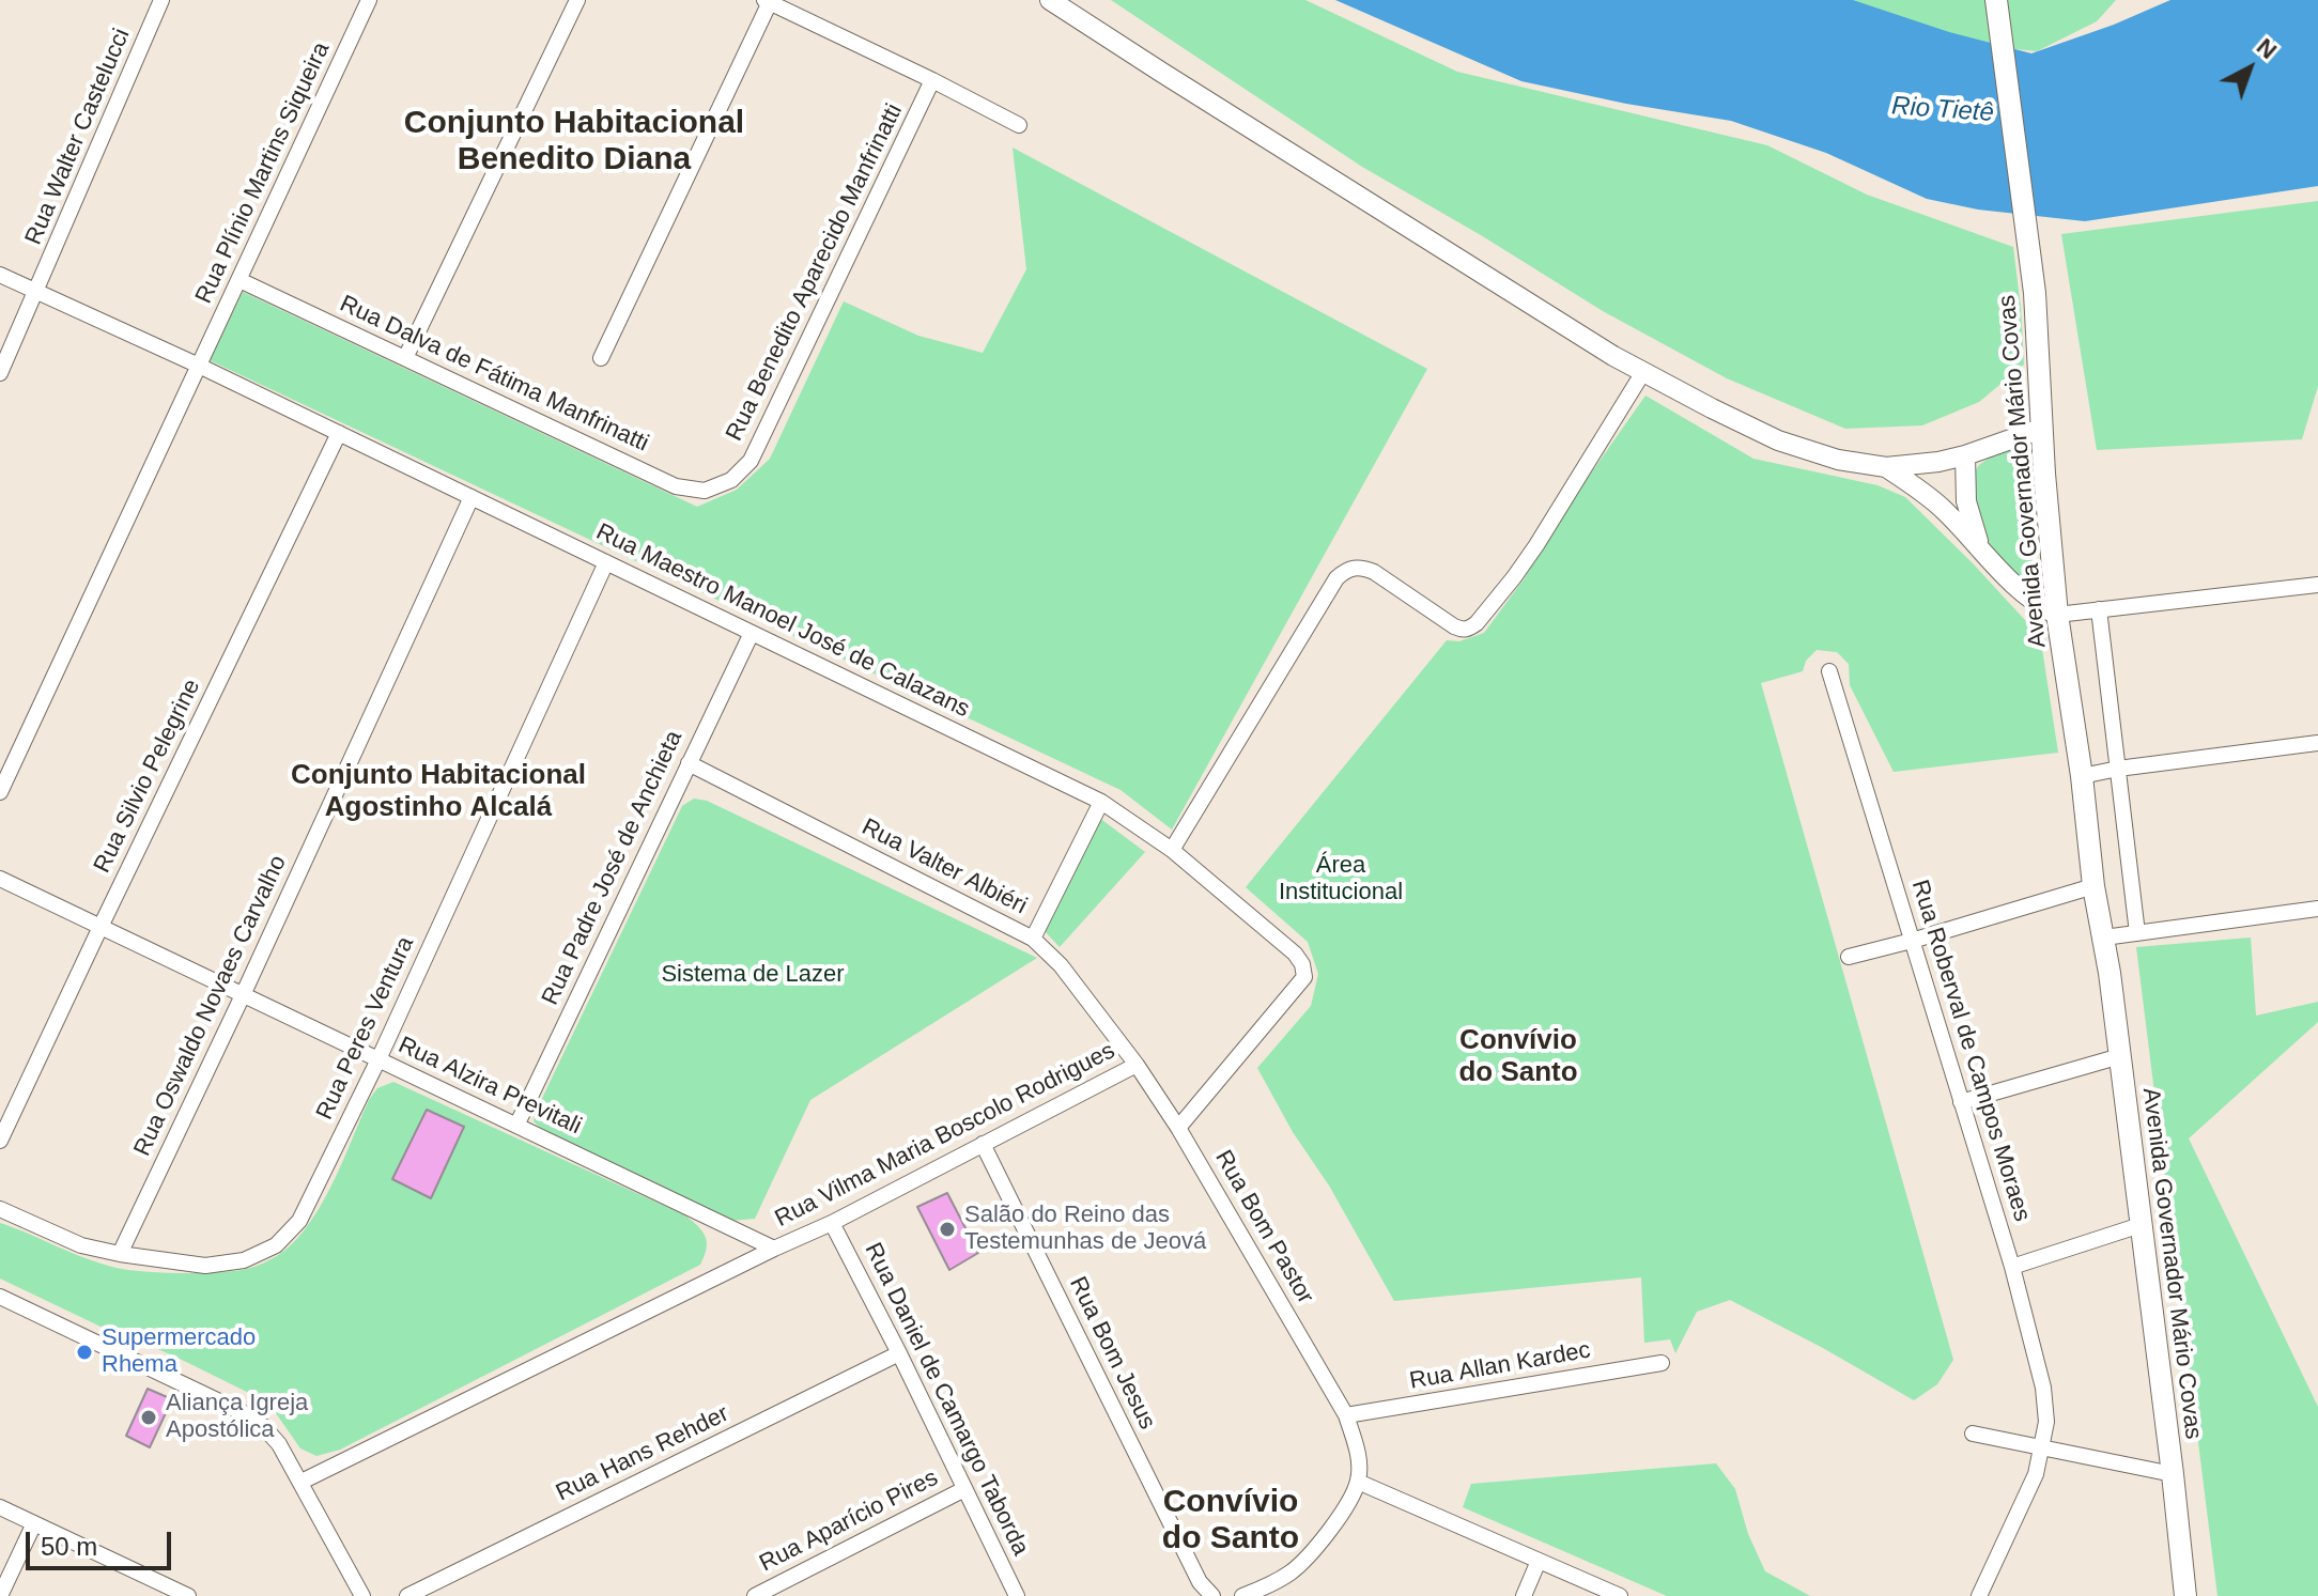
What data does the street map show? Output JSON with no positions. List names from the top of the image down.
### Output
{
  "streets": {
    "main road": ["Avenida Governador Mário Covas"],
    "street": [
      "Rua Walter Castelucci",
      "Rua Plínio Martins Siqueira",
      "Rua Benedito Aparecido Manfrinatti",
      "Rua Dalva de Fátima Manfrinatti",
      "Rua Maestro Manoel José de Calazans",
      "Rua Silvio Pelegrine",
      "Rua Valter Albiéri",
      "Rua Padre José de Anchieta",
      "Rua Oswaldo Novaes Carvalho",
      "Rua Peres Ventura",
      "Rua Roberval de Campos Moraes",
      "Rua Alzira Previtali",
      "Rua Vilma Maria Boscolo Rodrigues",
      "Rua Bom Pastor",
      "Rua Bom Jesus",
      "Rua Allan Kardec",
      "Rua Daniel de Camargo Taborda",
      "Rua Hans Rehder",
      "Rua Aparício Pires"
    ]
  },
  "crossings": [
    ["Rua Walter Castelucci", "Rua Maestro Manoel José de Calazans"],
    ["Rua Plínio Martins Siqueira", "Rua Dalva de Fátima Manfrinatti"],
    ["Rua Plínio Martins Siqueira", "Rua Maestro Manoel José de Calazans"],
    ["Rua Benedito Aparecido Manfrinatti", "Rua Dalva de Fátima Manfrinatti"],
    ["Rua Maestro Manoel José de Calazans", "Rua Silvio Pelegrine"],
    ["Rua Maestro Manoel José de Calazans", "Rua Padre José de Anchieta"],
    ["Rua Maestro Manoel José de Calazans", "Rua Oswaldo Novaes Carvalho"],
    ["Rua Maestro Manoel José de Calazans", "Rua Peres Ventura"],
    ["Rua Maestro Manoel José de Calazans", "Rua Bom Pastor"],
    ["Rua Silvio Pelegrine", "Rua Alzira Previtali"],
    ["Rua Valter Albiéri", "Rua Padre José de Anchieta"],
    ["Rua Valter Albiéri", "Rua Vilma Maria Boscolo Rodrigues"],
    ["Rua Valter Albiéri", "Rua Bom Pastor"],
    ["Rua Padre José de Anchieta", "Rua Alzira Previtali"],
    ["Rua Oswaldo Novaes Carvalho", "Rua Peres Ventura"],
    ["Rua Oswaldo Novaes Carvalho", "Rua Alzira Previtali"],
    ["Rua Peres Ventura", "Rua Alzira Previtali"],
    ["Rua Alzira Previtali", "Rua Vilma Maria Boscolo Rodrigues"],
    ["Rua Vilma Maria Boscolo Rodrigues", "Rua Bom Pastor"],
    ["Rua Vilma Maria Boscolo Rodrigues", "Rua Bom Jesus"],
    ["Rua Vilma Maria Boscolo Rodrigues", "Rua Daniel de Camargo Taborda"],
    ["Rua Bom Pastor", "Rua Allan Kardec"],
    ["Rua Daniel de Camargo Taborda", "Rua Hans Rehder"],
    ["Rua Daniel de Camargo Taborda", "Rua Aparício Pires"]
  ],
  "districts": [
    "Conjunto Habitacional Benedito Diana",
    "Conjunto Habitacional Agostinho Alcalá",
    "Convívio do Santo",
    "Convívio do Santo"
  ],
  "water": ["Rio Tietê"],
  "parks": ["Área Institucional", "Sistema de Lazer"],
  "places": ["Salão do Reino das Testemunhas de Jeová", "Supermercado Rhema", "Aliança Igreja Apostólica"],
  "scale_bar": "50 m",
  "north": "top right"
}
